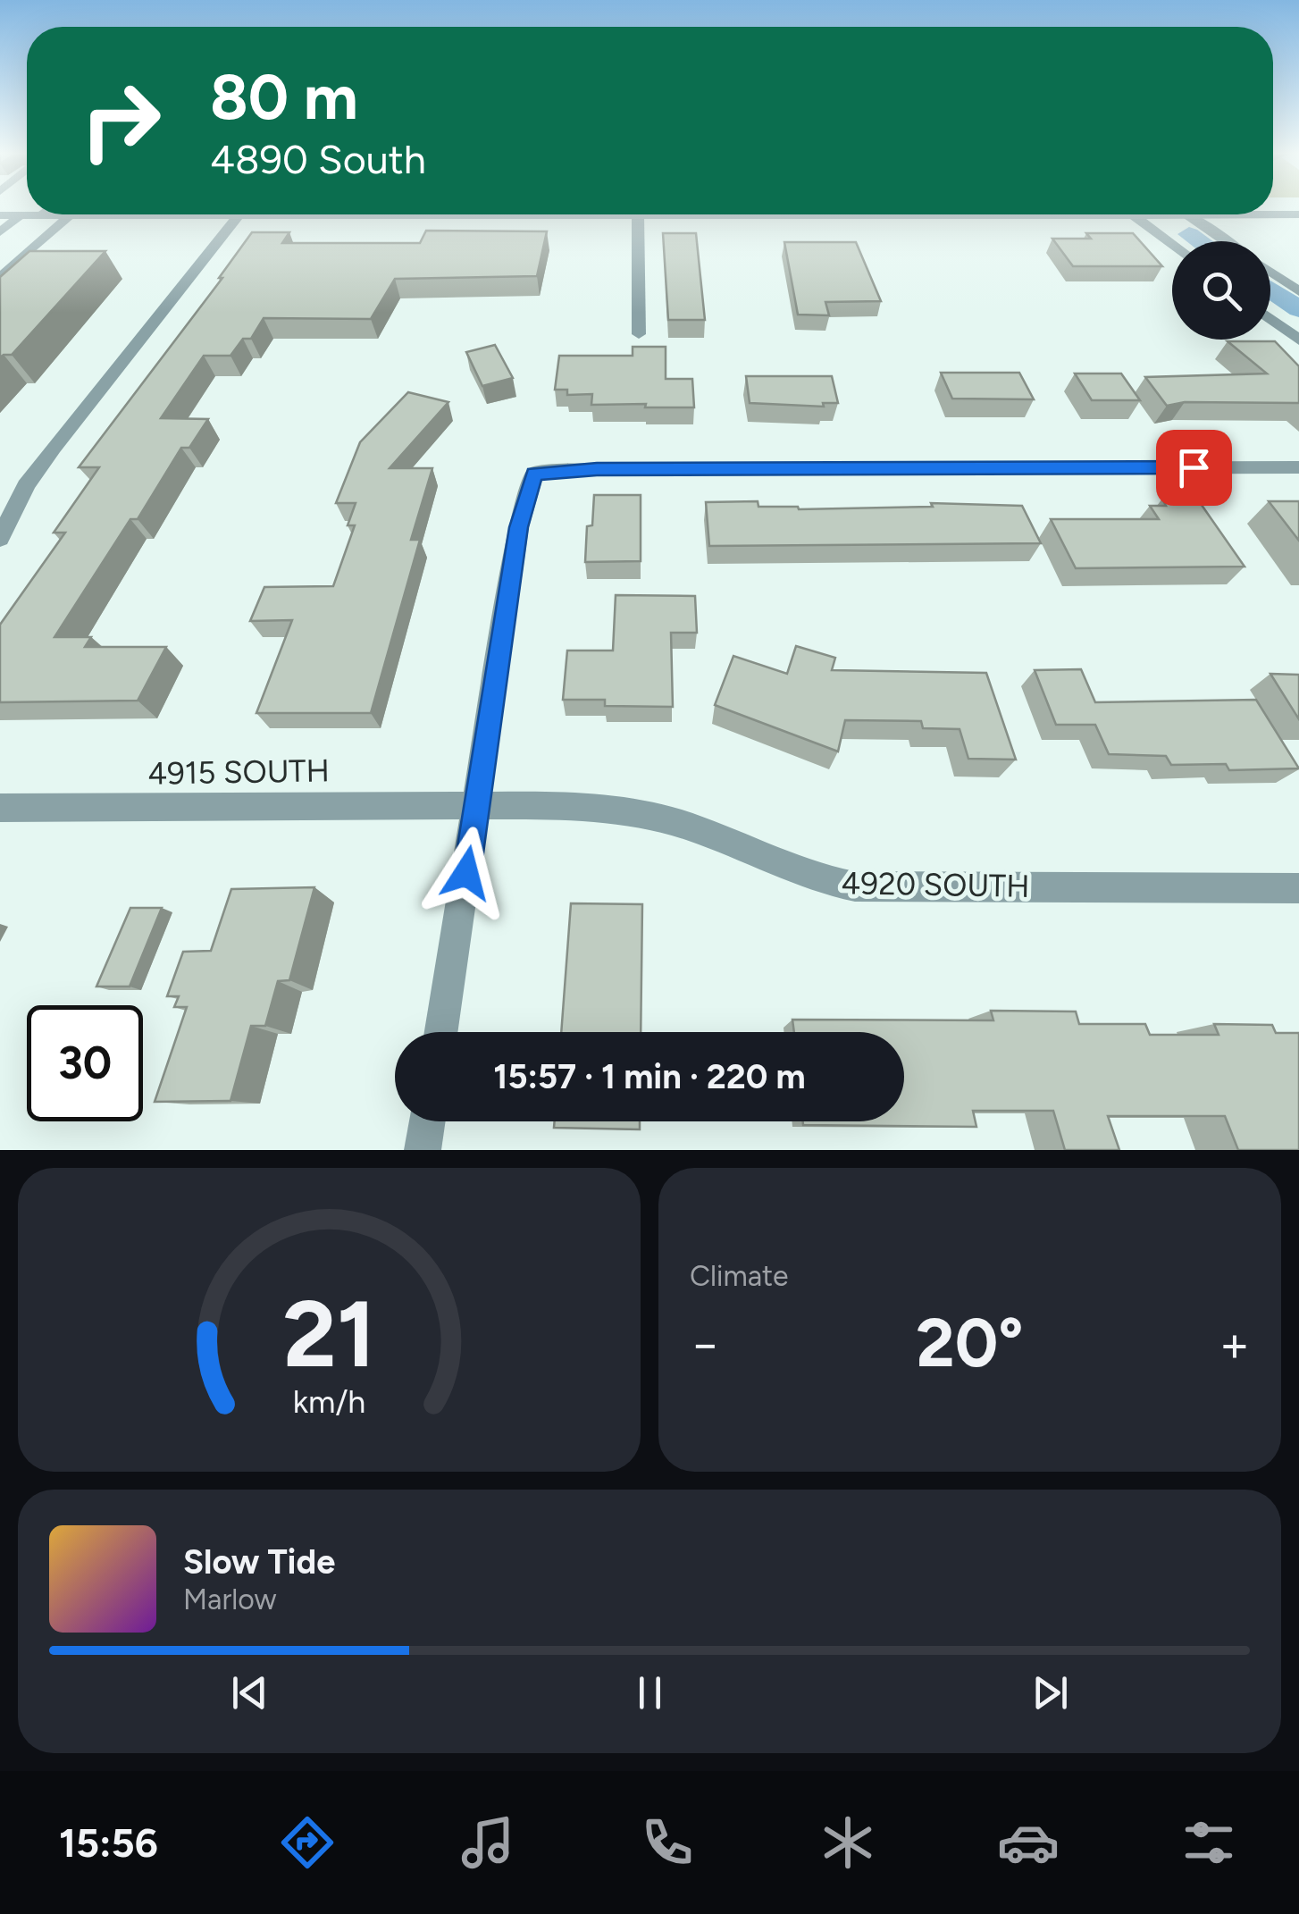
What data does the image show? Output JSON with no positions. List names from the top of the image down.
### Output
{
  "streets": {
    "street": ["4915 SOUTH", "4920 SOUTH"]
  },
  "crossings": [
    ["4915 SOUTH", "4920 SOUTH"]
  ],
  "page": {
    "turn": ["80 m", "4890 South"],
    "limit": "30",
    "trip": "15:57 · 1 min · 220 m",
    "tile": "Climate",
    "heat": ["−", "20°", "+"],
    "song": ["Slow Tide", "Marlow"],
    "tabs": "15:56",
    "gauge": ["21", "km/h"]
  }
}
